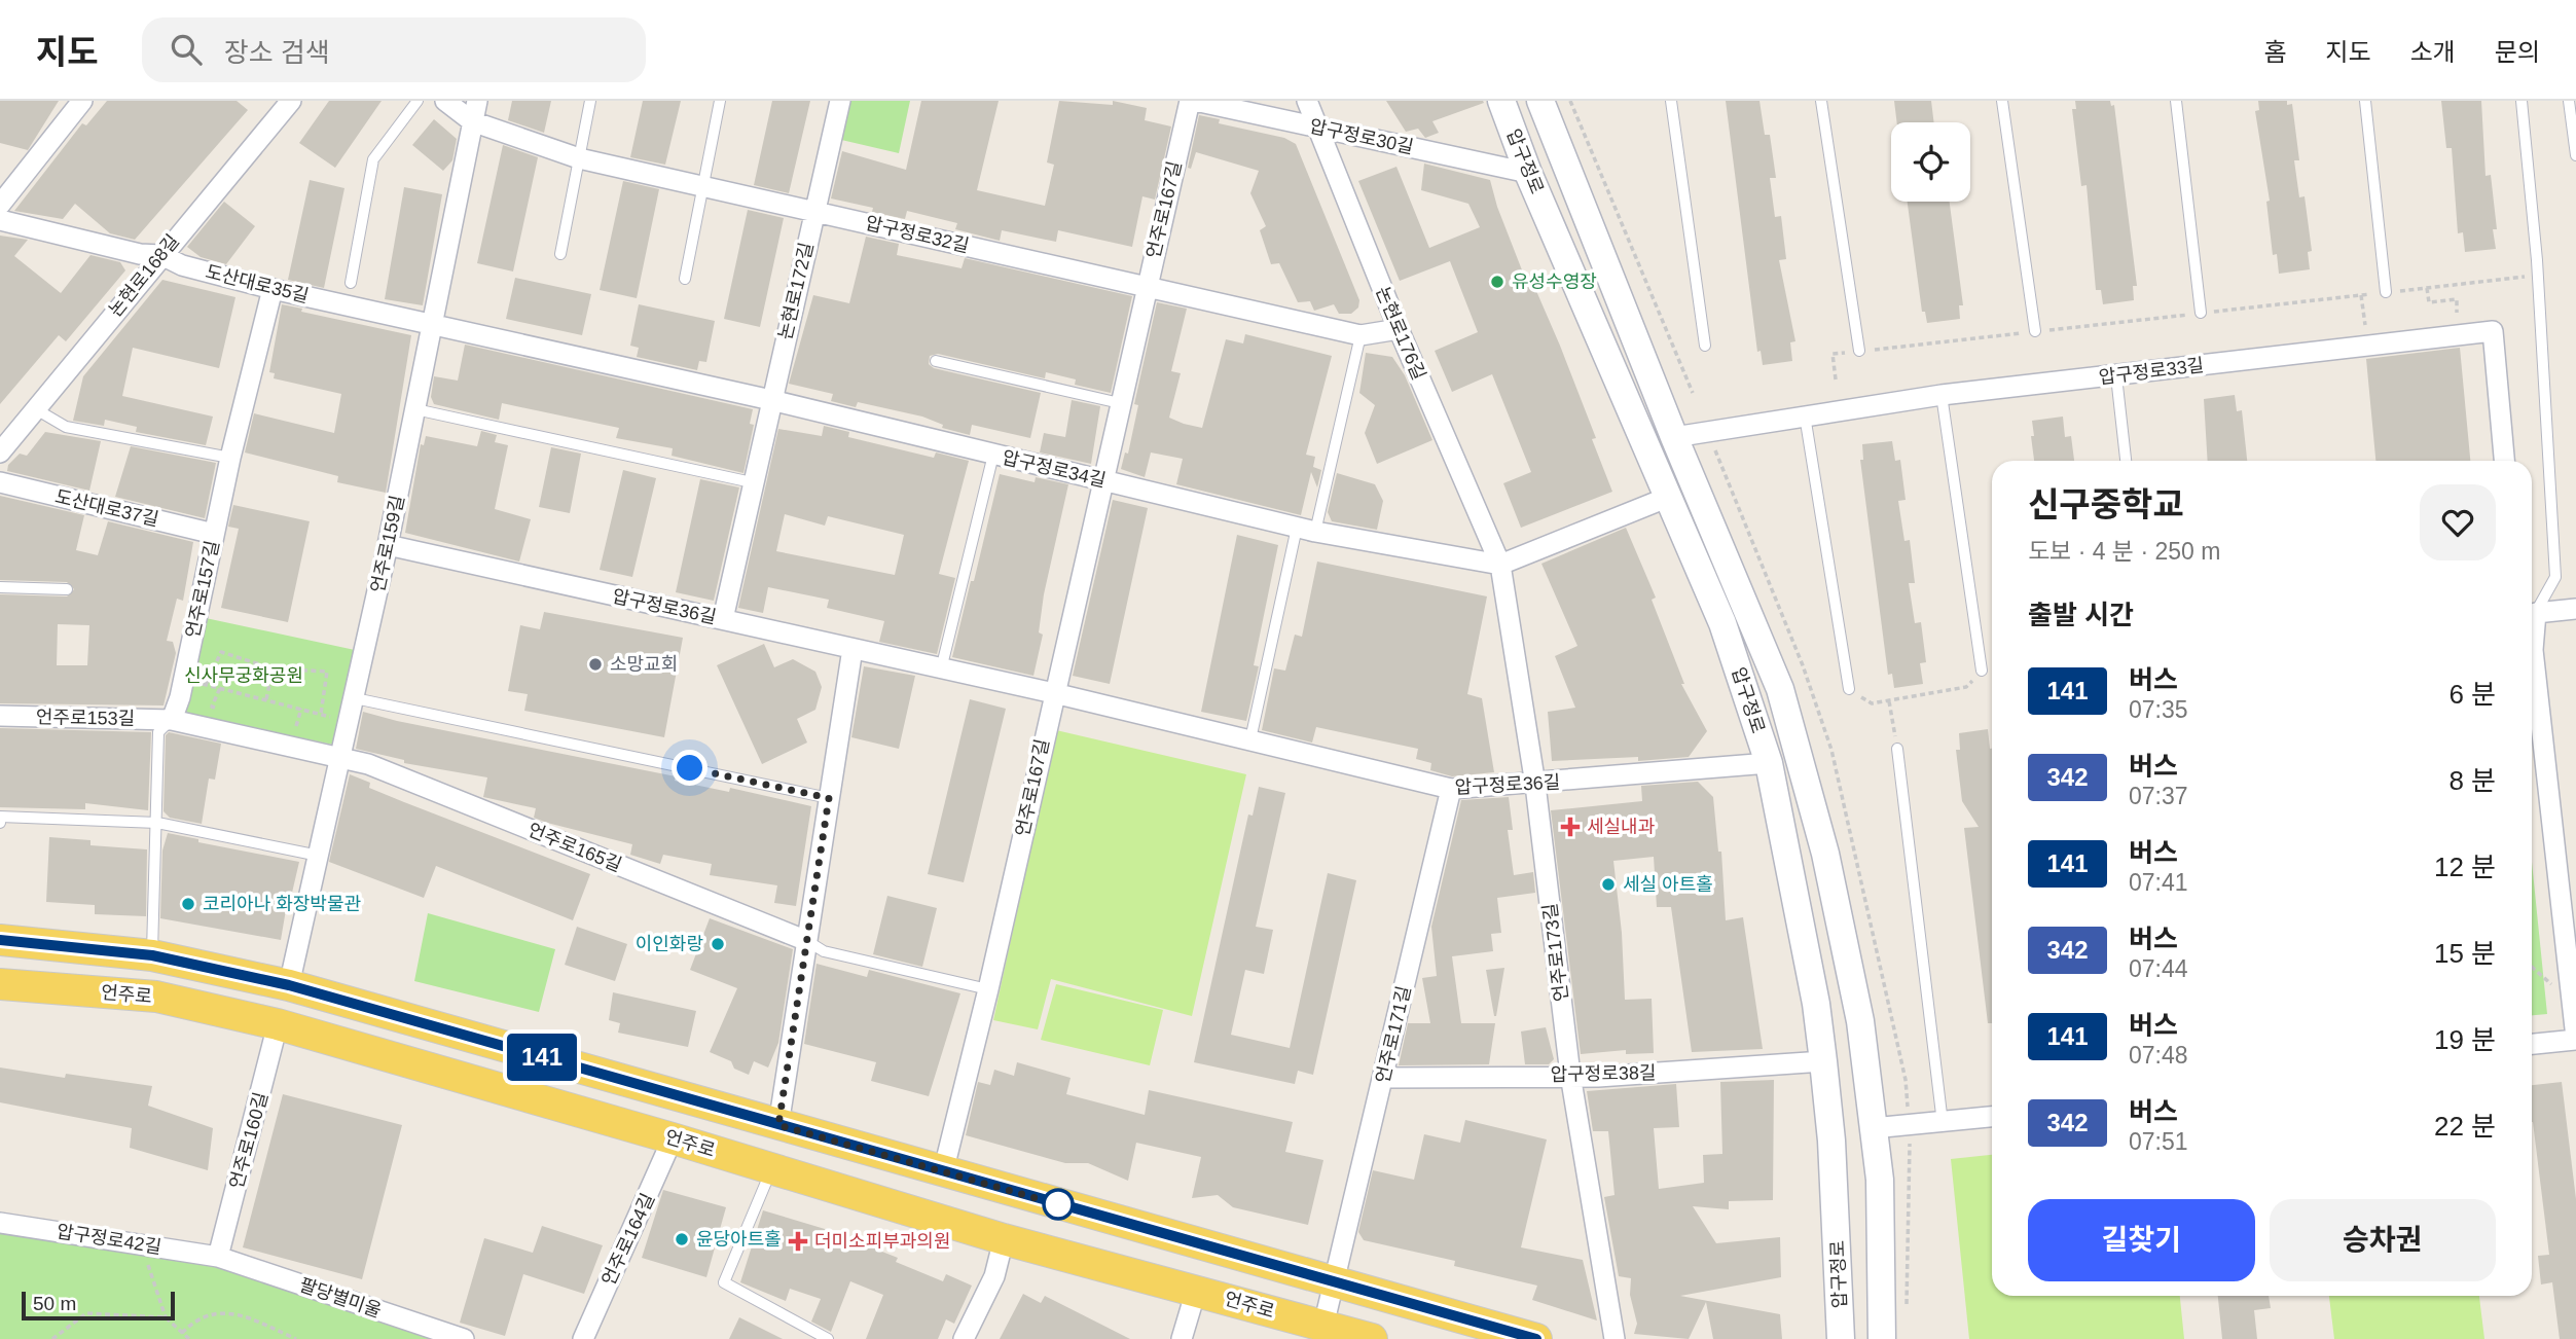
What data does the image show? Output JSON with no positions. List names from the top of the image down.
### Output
{
  "streets": {
    "main road": ["압구정로", "언주로"],
    "street": [
      "압구정로30길",
      "언주로167길",
      "압구정로32길",
      "논현로168길",
      "도산대로35길",
      "논현로172길",
      "논현로176길",
      "압구정로33길",
      "압구정로34길",
      "도산대로37길",
      "언주로159길",
      "언주로157길",
      "압구정로36길",
      "언주로153길",
      "언주로165길",
      "언주로173길",
      "언주로171길",
      "압구정로38길",
      "언주로160길",
      "압구정로42길",
      "언주로164길",
      "팔당별미울"
    ]
  },
  "crossings": [
    ["압구정로30길", "압구정로"],
    ["압구정로30길", "언주로167길"],
    ["압구정로30길", "논현로176길"],
    ["압구정로", "압구정로33길"],
    ["압구정로", "압구정로36길"],
    ["압구정로", "압구정로38길"],
    ["언주로167길", "압구정로32길"],
    ["언주로167길", "압구정로34길"],
    ["언주로167길", "압구정로36길"],
    ["압구정로32길", "논현로172길"],
    ["압구정로32길", "논현로176길"],
    ["압구정로32길", "언주로159길"],
    ["논현로168길", "도산대로35길"],
    ["도산대로35길", "압구정로34길"],
    ["도산대로35길", "언주로159길"],
    ["도산대로35길", "언주로157길"],
    ["논현로172길", "압구정로34길"],
    ["논현로172길", "압구정로36길"],
    ["논현로176길", "압구정로34길"],
    ["논현로176길", "언주로173길"],
    ["압구정로34길", "언주로159길"],
    ["압구정로34길", "언주로173길"],
    ["도산대로37길", "언주로157길"],
    ["언주로159길", "압구정로36길"],
    ["언주로159길", "언주로165길"],
    ["언주로157길", "언주로153길"],
    ["압구정로36길", "언주로173길"],
    ["압구정로36길", "언주로171길"],
    ["언주로173길", "압구정로38길"],
    ["언주로", "언주로171길"],
    ["언주로", "언주로160길"],
    ["언주로", "언주로164길"],
    ["언주로171길", "압구정로38길"],
    ["언주로160길", "압구정로42길"],
    ["언주로160길", "팔당별미울"],
    ["압구정로42길", "팔당별미울"]
  ],
  "parks": ["신사무궁화공원"],
  "places": {
    "other": [
      "유성수영장",
      "소망교회",
      "세실 아트홀",
      "코리아나 화장박물관",
      "이인화랑",
      "윤당아트홀"
    ],
    "health": ["세실내과", "더미소피부과의원"]
  },
  "lines": ["bus line 141"],
  "scale_bar": "50 m",
  "page": {
    "header": "지도",
    "search": "장소 검색",
    "nav": [
      "홈",
      "지도",
      "소개",
      "문의"
    ],
    "on_map": "141",
    "heading": [
      ["신구중학교", "도보 · 4 분 · 250 m"],
      "출발 시간"
    ],
    "list": [
      {
        "mark": "141",
        "name": "버스",
        "note": "07:35",
        "value": "6 분"
      },
      {
        "mark": "342",
        "name": "버스",
        "note": "07:37",
        "value": "8 분"
      },
      {
        "mark": "141",
        "name": "버스",
        "note": "07:41",
        "value": "12 분"
      },
      {
        "mark": "342",
        "name": "버스",
        "note": "07:44",
        "value": "15 분"
      },
      {
        "mark": "141",
        "name": "버스",
        "note": "07:48",
        "value": "19 분"
      },
      {
        "mark": "342",
        "name": "버스",
        "note": "07:51",
        "value": "22 분"
      }
    ],
    "buttons": ["길찾기", "승차권"],
    "scale": "50 m"
  }
}
